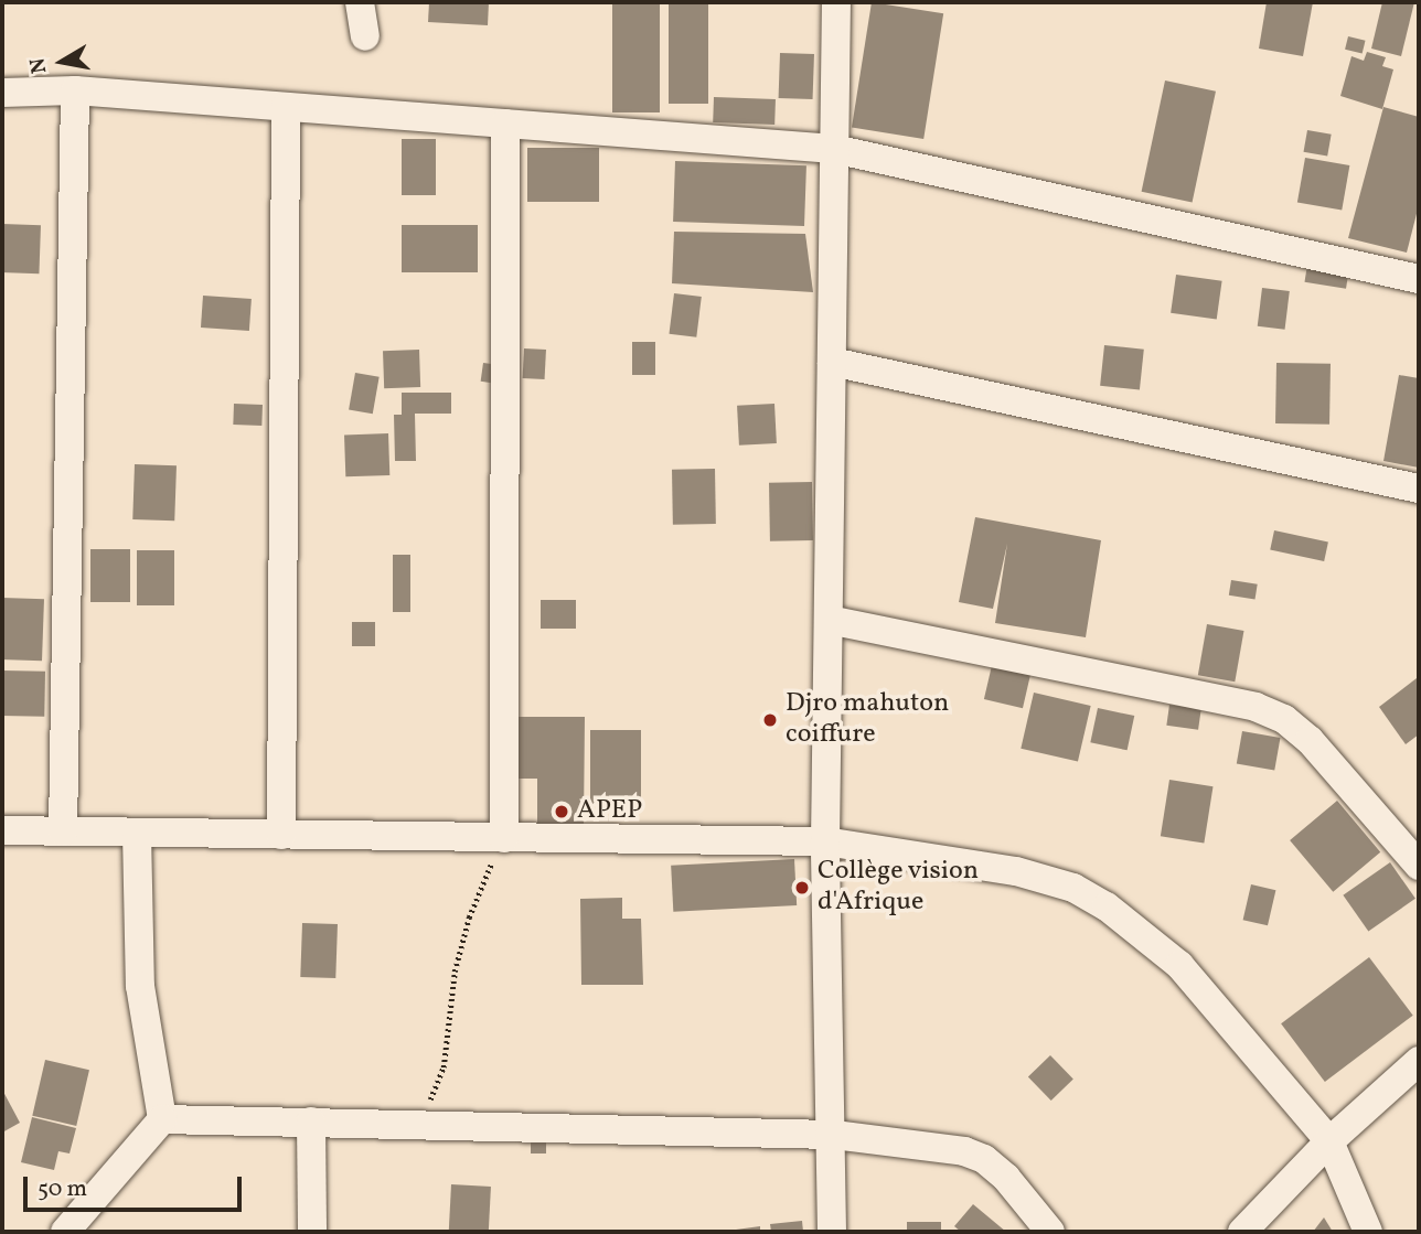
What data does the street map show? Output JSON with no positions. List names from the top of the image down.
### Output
{
  "places": ["Djro mahuton coiffure", "APEP", "Collège vision d'Afrique"],
  "scale_bar": "50 m",
  "north": "left"
}
